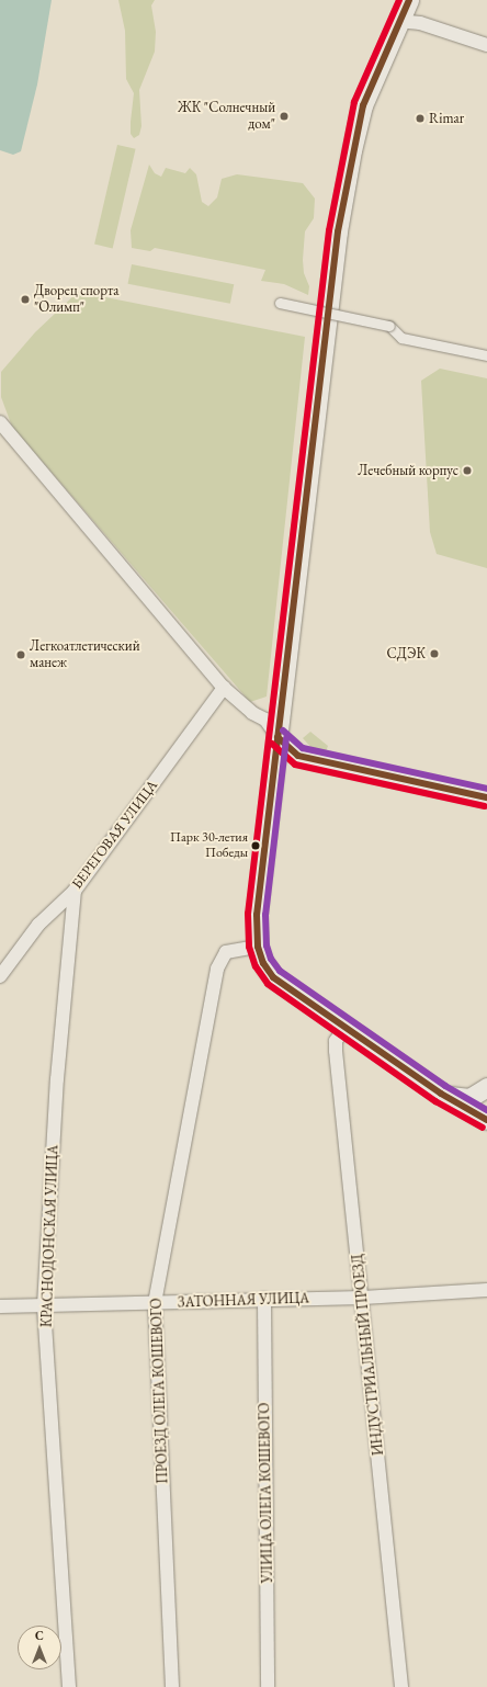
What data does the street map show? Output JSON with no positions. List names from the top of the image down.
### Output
{
  "streets": {
    "street": [
      "БЕРЕГОВАЯ УЛИЦА",
      "КРАСНОДОНСКАЯ УЛИЦА",
      "ЗАТОННАЯ УЛИЦА",
      "ИНДУСТРИАЛЬНЫЙ ПРОЕЗД",
      "ПРОЕЗД ОЛЕГА КОШЕВОГО",
      "УЛИЦА ОЛЕГА КОШЕВОГО"
    ]
  },
  "crossings": [
    ["БЕРЕГОВАЯ УЛИЦА", "КРАСНОДОНСКАЯ УЛИЦА"],
    ["КРАСНОДОНСКАЯ УЛИЦА", "ЗАТОННАЯ УЛИЦА"],
    ["ЗАТОННАЯ УЛИЦА", "ИНДУСТРИАЛЬНЫЙ ПРОЕЗД"],
    ["ЗАТОННАЯ УЛИЦА", "ПРОЕЗД ОЛЕГА КОШЕВОГО"],
    ["ЗАТОННАЯ УЛИЦА", "УЛИЦА ОЛЕГА КОШЕВОГО"]
  ],
  "places": [
    "ЖК \"Солнечный дом\"",
    "Rimar",
    "Дворец спорта \"Олимп\"",
    "Лечебный корпус",
    "СДЭК",
    "Легкоатлетический манеж",
    "Парк 30-летия Победы"
  ],
  "north": "top"
}
